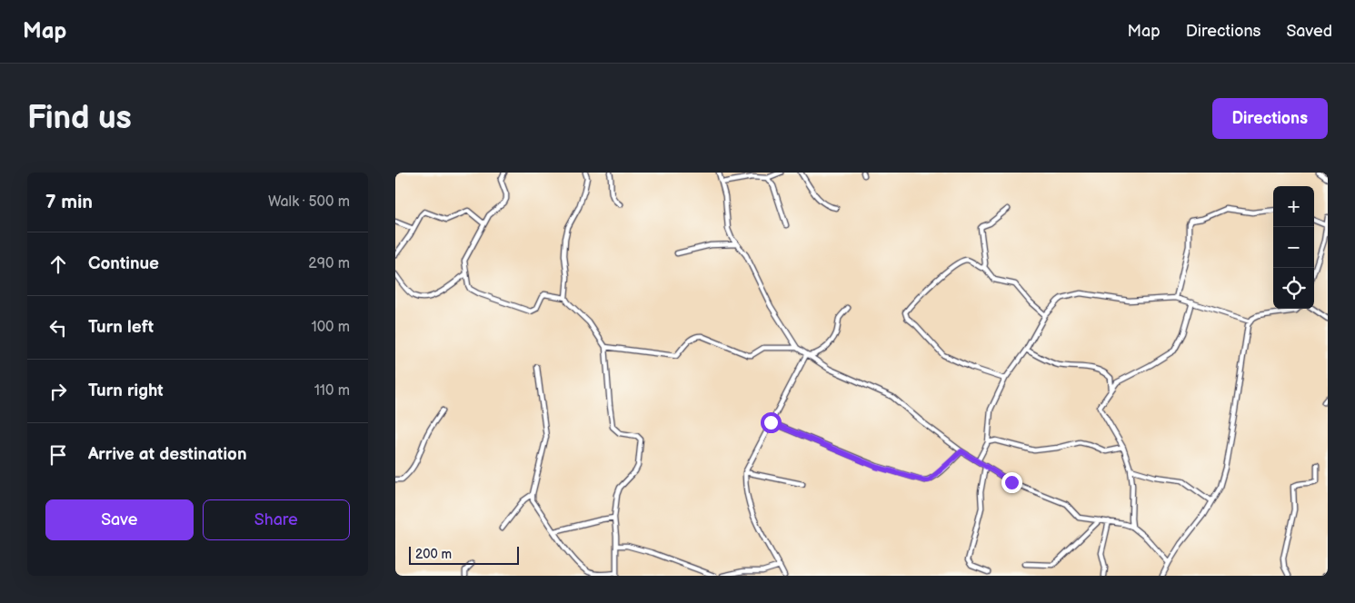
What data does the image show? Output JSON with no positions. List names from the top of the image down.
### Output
{
  "scale_bar": "200 m",
  "page": {
    "header": "Map",
    "nav": ["Map", "Directions", "Saved"],
    "buttons": [
      "Directions",
      ["Save", "Share"]
    ],
    "title": "Find us",
    "heading": ["7 min", "Walk · 500 m"],
    "map_buttons": ["+", "−"],
    "list": [
      ["Continue", "290 m"],
      ["Turn left", "100 m"],
      ["Turn right", "110 m"],
      "Arrive at destination"
    ],
    "scale": "200 m"
  }
}
